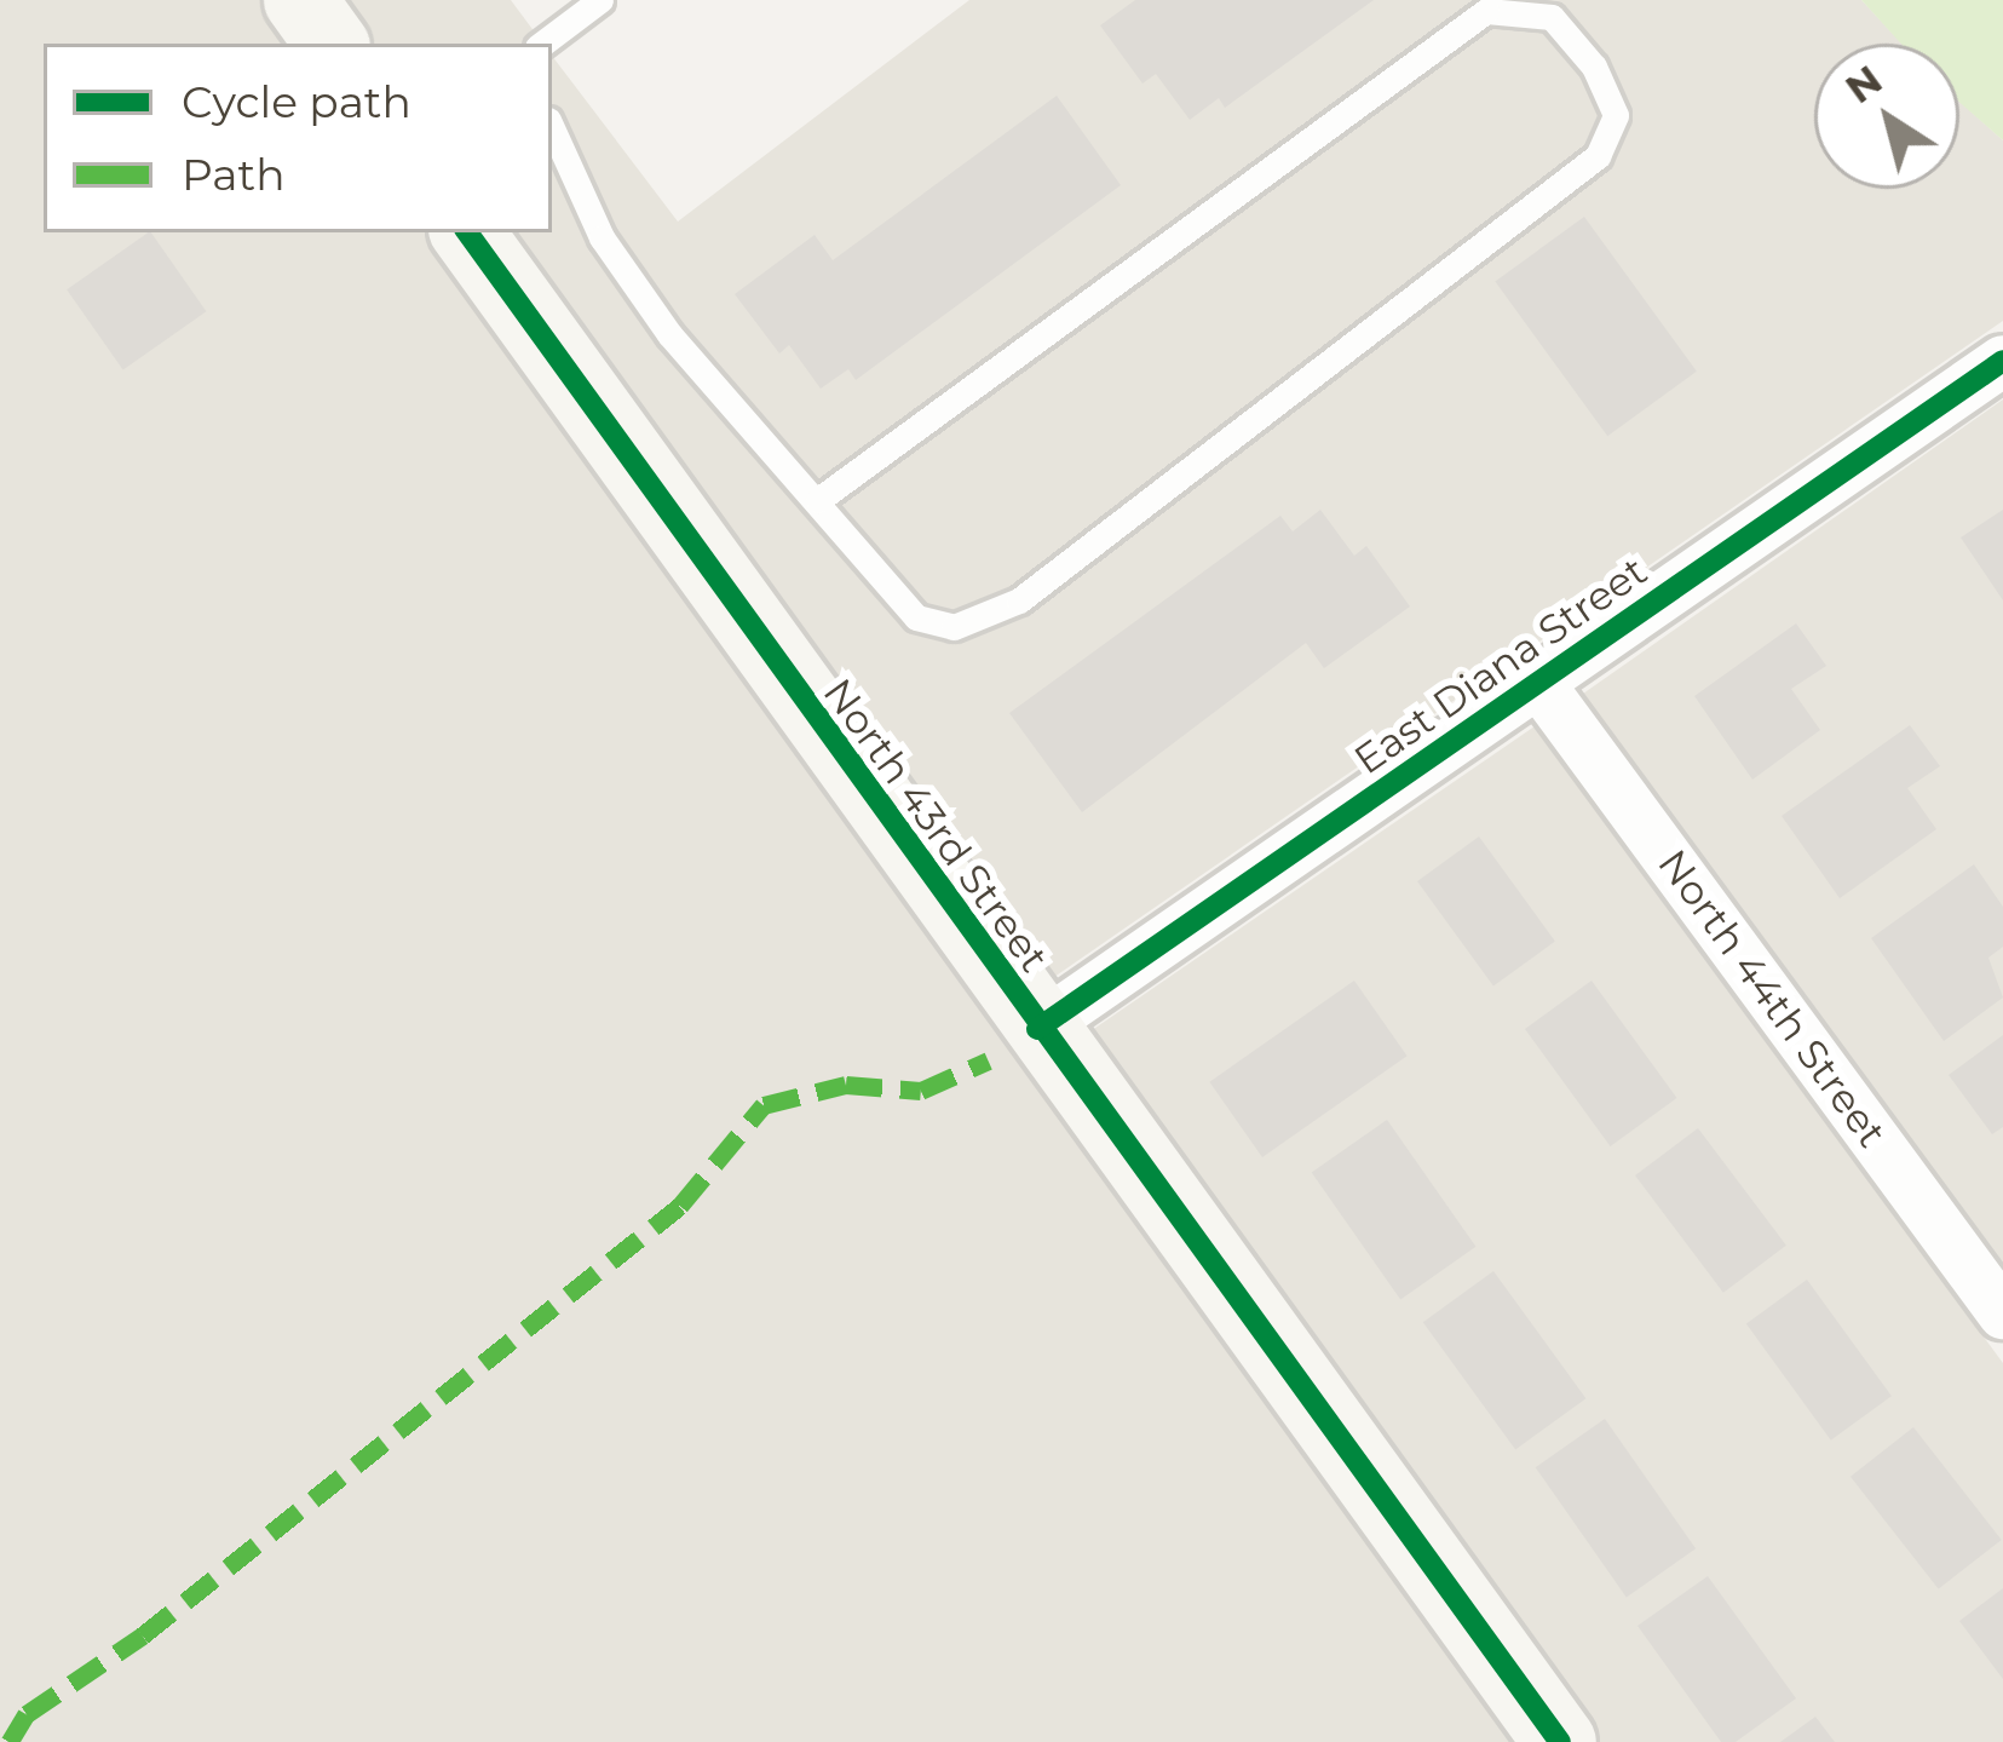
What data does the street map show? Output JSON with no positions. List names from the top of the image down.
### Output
{
  "streets": {
    "street": ["East Diana Street", "North 43rd Street", "North 44th Street"]
  },
  "crossings": [
    ["East Diana Street", "North 43rd Street"],
    ["East Diana Street", "North 44th Street"]
  ],
  "legend": ["Cycle path", "Path"],
  "north": "top left"
}
